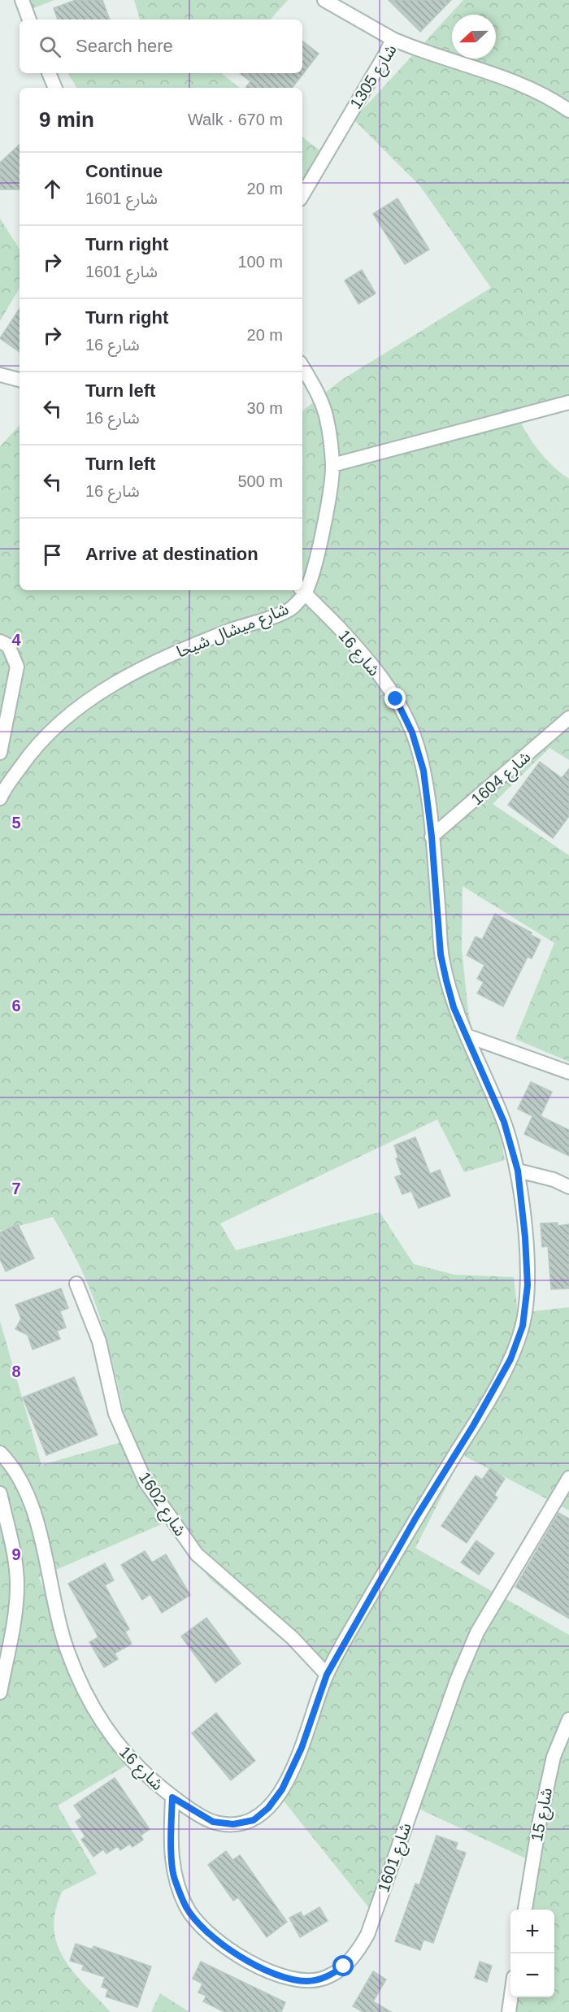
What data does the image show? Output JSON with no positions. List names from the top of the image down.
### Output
{
  "streets": {
    "street": [
      "شارع 1305",
      "شارع ميشال شيحا",
      "شارع 16",
      "شارع 1604",
      "شارع 1602",
      "شارع 15",
      "شارع 1601"
    ]
  },
  "crossings": [
    ["شارع ميشال شيحا", "شارع 16"],
    ["شارع 16", "شارع 1604"],
    ["شارع 16", "شارع 1602"],
    ["شارع 16", "شارع 1601"]
  ],
  "north": "left",
  "page": {
    "search": "Search here",
    "heading": ["9 min", "Walk · 670 m"],
    "list": [
      ["Continue", "شارع 1601", "20 m"],
      ["Turn right", "شارع 1601", "100 m"],
      ["Turn right", "شارع 16", "20 m"],
      ["Turn left", "شارع 16", "30 m"],
      ["Turn left", "شارع 16", "500 m"],
      "Arrive at destination"
    ],
    "map_buttons": ["+", "−"]
  },
  "grid": {
    "rows": [
      "4",
      "5",
      "6",
      "7",
      "8",
      "9"
    ]
  }
}
